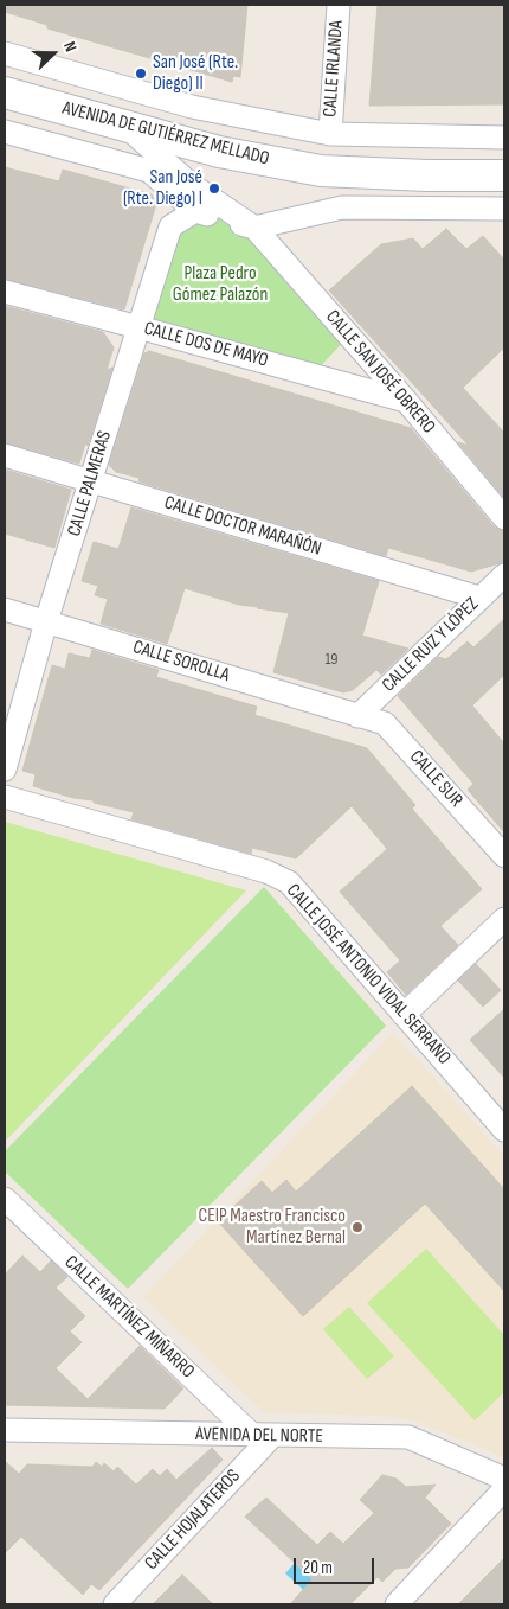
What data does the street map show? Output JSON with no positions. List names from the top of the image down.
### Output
{
  "streets": {
    "main road": ["AVENIDA DE GUTIÉRREZ MELLADO"],
    "street": [
      "CALLE IRLANDA",
      "CALLE DOS DE MAYO",
      "CALLE SAN JOSÉ OBRERO",
      "CALLE PALMERAS",
      "CALLE DOCTOR MARAÑÓN",
      "CALLE RUIZ Y LÓPEZ",
      "CALLE SOROLLA",
      "CALLE SUR",
      "CALLE JOSÉ ANTONIO VIDAL SERRANO",
      "CALLE MARTÍNEZ MIÑARRO",
      "AVENIDA DEL NORTE",
      "CALLE HOJALATEROS"
    ]
  },
  "crossings": [
    ["CALLE IRLANDA", "AVENIDA DE GUTIÉRREZ MELLADO"],
    ["AVENIDA DE GUTIÉRREZ MELLADO", "CALLE SAN JOSÉ OBRERO"],
    ["AVENIDA DE GUTIÉRREZ MELLADO", "CALLE PALMERAS"],
    ["CALLE DOS DE MAYO", "CALLE SAN JOSÉ OBRERO"],
    ["CALLE DOS DE MAYO", "CALLE PALMERAS"],
    ["CALLE PALMERAS", "CALLE DOCTOR MARAÑÓN"],
    ["CALLE PALMERAS", "CALLE SOROLLA"],
    ["CALLE DOCTOR MARAÑÓN", "CALLE RUIZ Y LÓPEZ"],
    ["CALLE RUIZ Y LÓPEZ", "CALLE SOROLLA"],
    ["CALLE RUIZ Y LÓPEZ", "CALLE SUR"],
    ["CALLE SOROLLA", "CALLE SUR"],
    ["CALLE MARTÍNEZ MIÑARRO", "AVENIDA DEL NORTE"],
    ["CALLE MARTÍNEZ MIÑARRO", "CALLE HOJALATEROS"],
    ["AVENIDA DEL NORTE", "CALLE HOJALATEROS"]
  ],
  "parks": ["Plaza Pedro Gómez Palazón"],
  "places": ["San José (Rte. Diego) II", "San José (Rte. Diego) I", "CEIP Maestro Francisco Martínez Bernal"],
  "house_numbers": ["19"],
  "scale_bar": "20 m",
  "north": "right"
}
